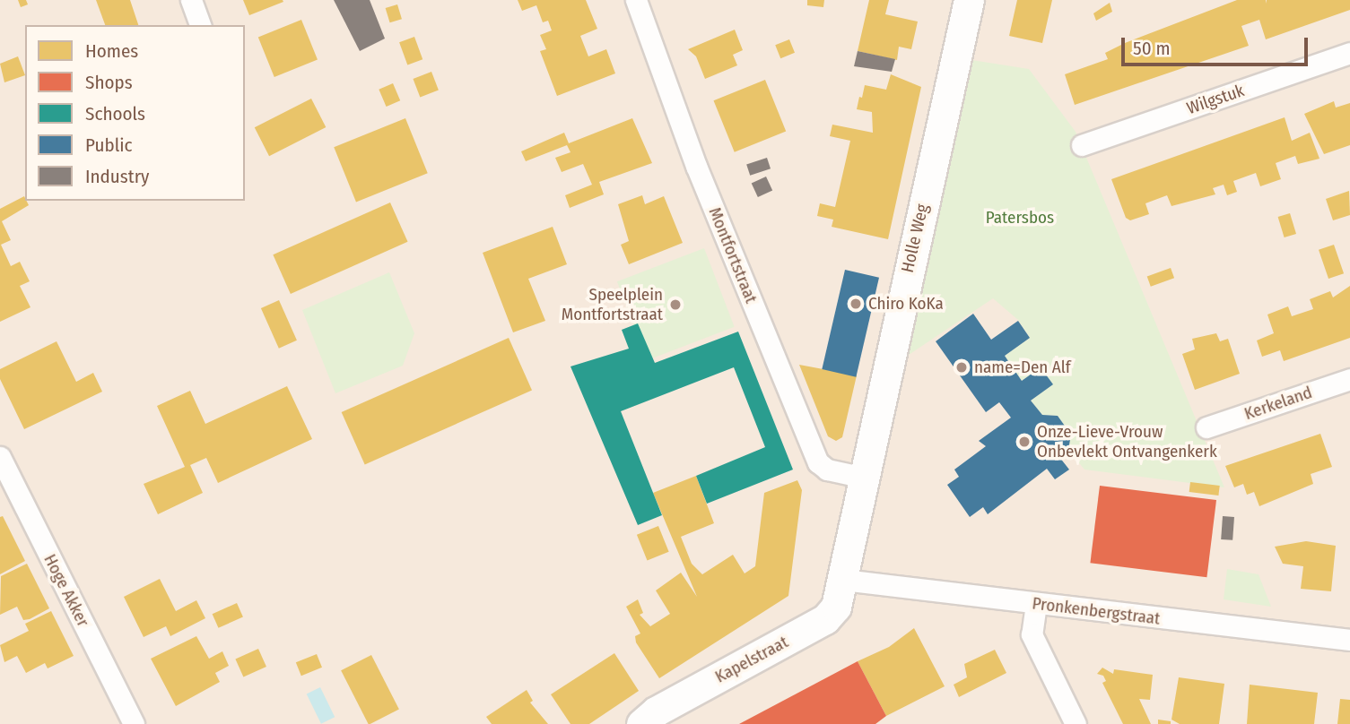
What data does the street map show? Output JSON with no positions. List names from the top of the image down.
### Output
{
  "streets": {
    "street": [
      "Wilgstuk",
      "Holle Weg",
      "Montfortstraat",
      "Kerkeland",
      "Hoge Akker",
      "Pronkenbergstraat",
      "Kapelstraat"
    ]
  },
  "crossings": [
    ["Holle Weg", "Montfortstraat"],
    ["Holle Weg", "Pronkenbergstraat"],
    ["Holle Weg", "Kapelstraat"],
    ["Pronkenbergstraat", "Kapelstraat"]
  ],
  "parks": ["Patersbos"],
  "places": [
    "Chiro KoKa",
    "Speelplein Montfortstraat",
    "name=Den Alf",
    "Onze-Lieve-Vrouw Onbevlekt Ontvangenkerk"
  ],
  "legend": [
    "Homes",
    "Shops",
    "Schools",
    "Public",
    "Industry"
  ],
  "scale_bar": "50 m"
}
